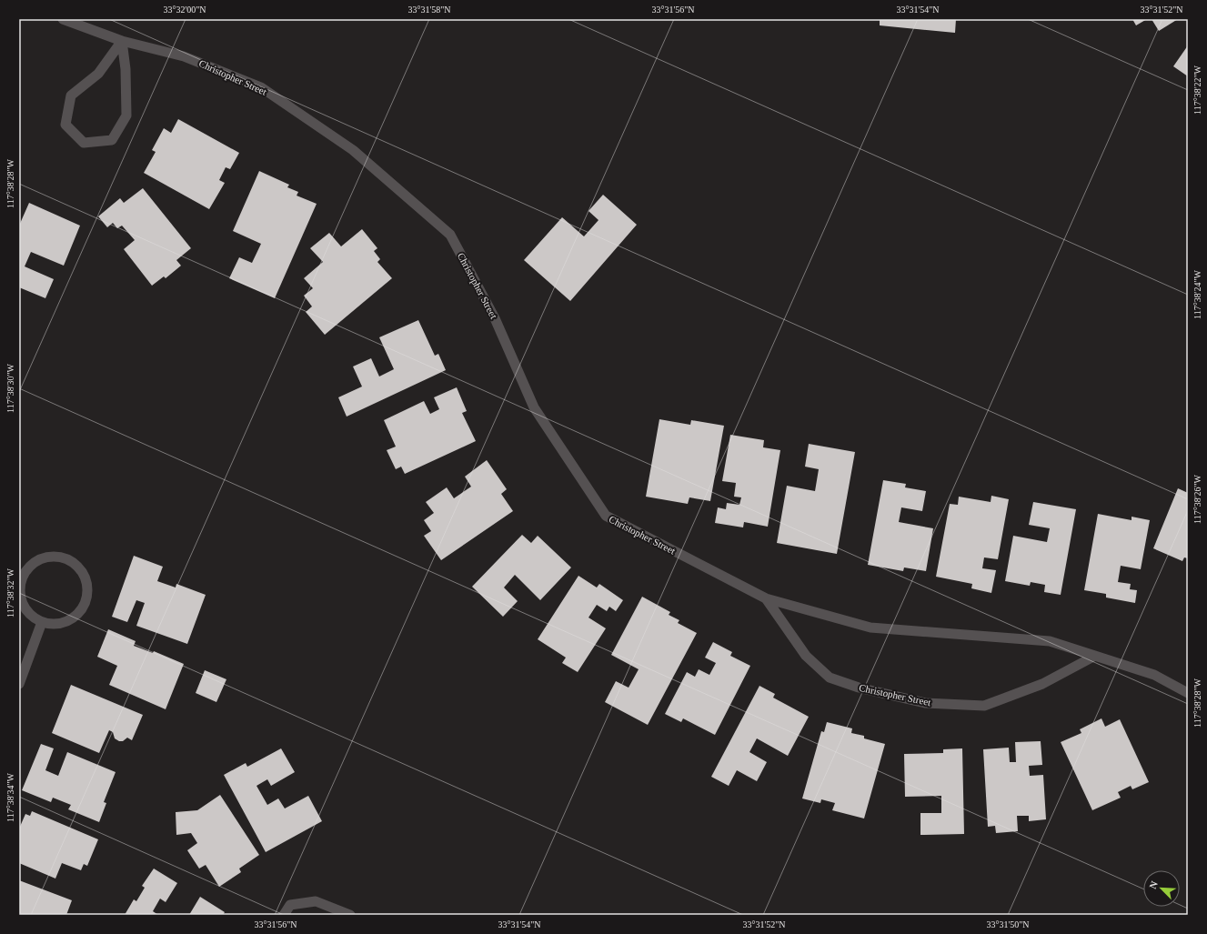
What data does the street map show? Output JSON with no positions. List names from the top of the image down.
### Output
{
  "streets": {
    "street": ["Christopher Street"]
  },
  "north": "top left",
  "coordinates": [
    "33°32'00\"N",
    "33°31'58\"N",
    "33°31'56\"N",
    "33°31'54\"N",
    "33°31'52\"N",
    "117°38'22\"W",
    "117°38'28\"W",
    "117°38'24\"W",
    "117°38'30\"W",
    "117°38'26\"W",
    "117°38'32\"W",
    "117°38'34\"W",
    "33°31'50\"N"
  ]
}
